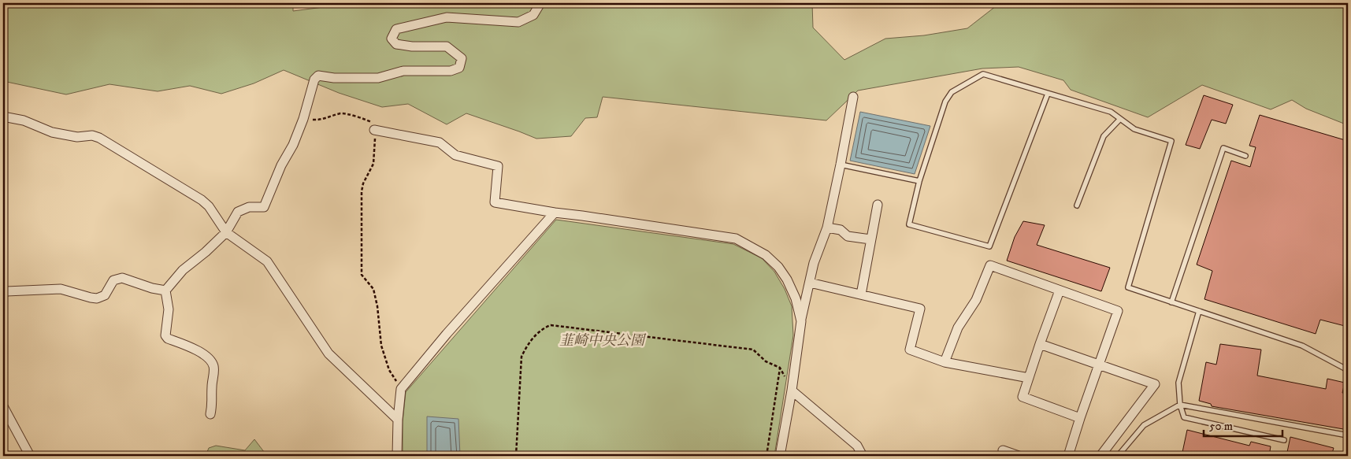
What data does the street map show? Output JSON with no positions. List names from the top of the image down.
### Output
{
  "parks": ["韮崎中央公園"],
  "scale_bar": "50 m"
}
